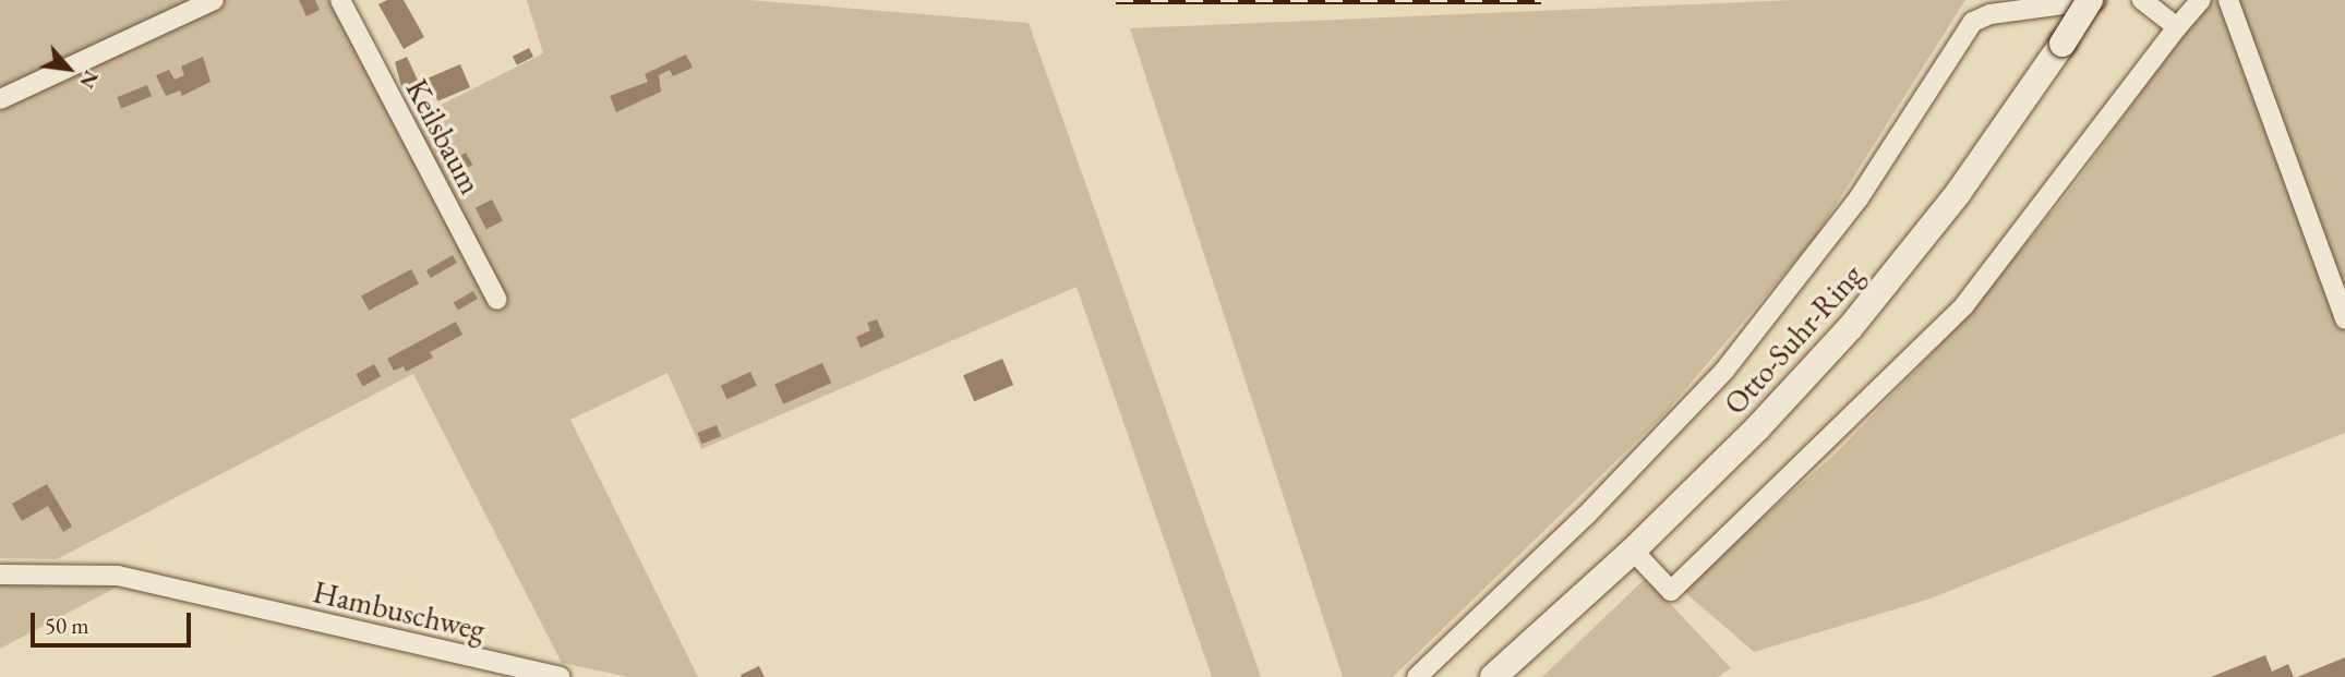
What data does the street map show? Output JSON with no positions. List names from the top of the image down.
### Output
{
  "streets": {
    "street": ["Keilsbaum", "Otto-Suhr-Ring", "Hambuschweg"]
  },
  "scale_bar": "50 m",
  "north": "bottom right"
}
